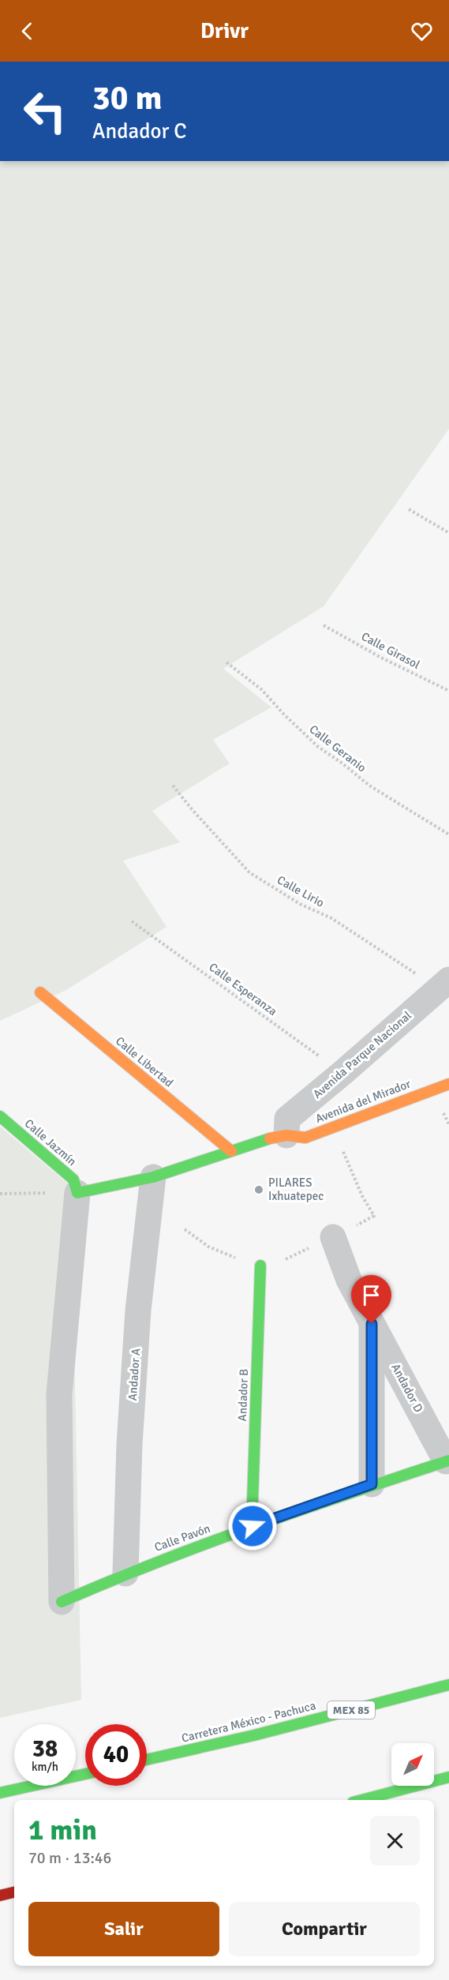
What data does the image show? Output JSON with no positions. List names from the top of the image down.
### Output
{
  "streets": {
    "main road": [
      "Calle Libertad",
      "Avenida del Mirador",
      "Calle Jazmín",
      "Andador B",
      "Calle Pavón",
      "MEX 85",
      "Carretera México - Pachuca"
    ],
    "street": ["Avenida Parque Nacional", "Andador A", "Andador D"],
    "path": [
      "Calle Girasol",
      "Calle Geranio",
      "Calle Lirio",
      "Calle Esperanza"
    ]
  },
  "crossings": [
    ["Calle Lirio", "Avenida Parque Nacional"],
    ["Calle Esperanza", "Avenida Parque Nacional"],
    ["Avenida Parque Nacional", "Avenida del Mirador"],
    ["Calle Libertad", "Avenida del Mirador"],
    ["Avenida del Mirador", "Calle Jazmín"],
    ["Avenida del Mirador", "Andador A"],
    ["Andador A", "Calle Pavón"],
    ["Andador D", "Calle Pavón"],
    ["Andador B", "Calle Pavón"]
  ],
  "places": ["PILARES Ixhuatepec"],
  "north": "top right",
  "page": {
    "header": "Drivr",
    "turn": ["30 m", "Andador C"],
    "speed": "38 km/h",
    "limit": "40",
    "heading": ["1 min", "70 m · 13:46"],
    "buttons": ["Salir", "Compartir"]
  }
}
